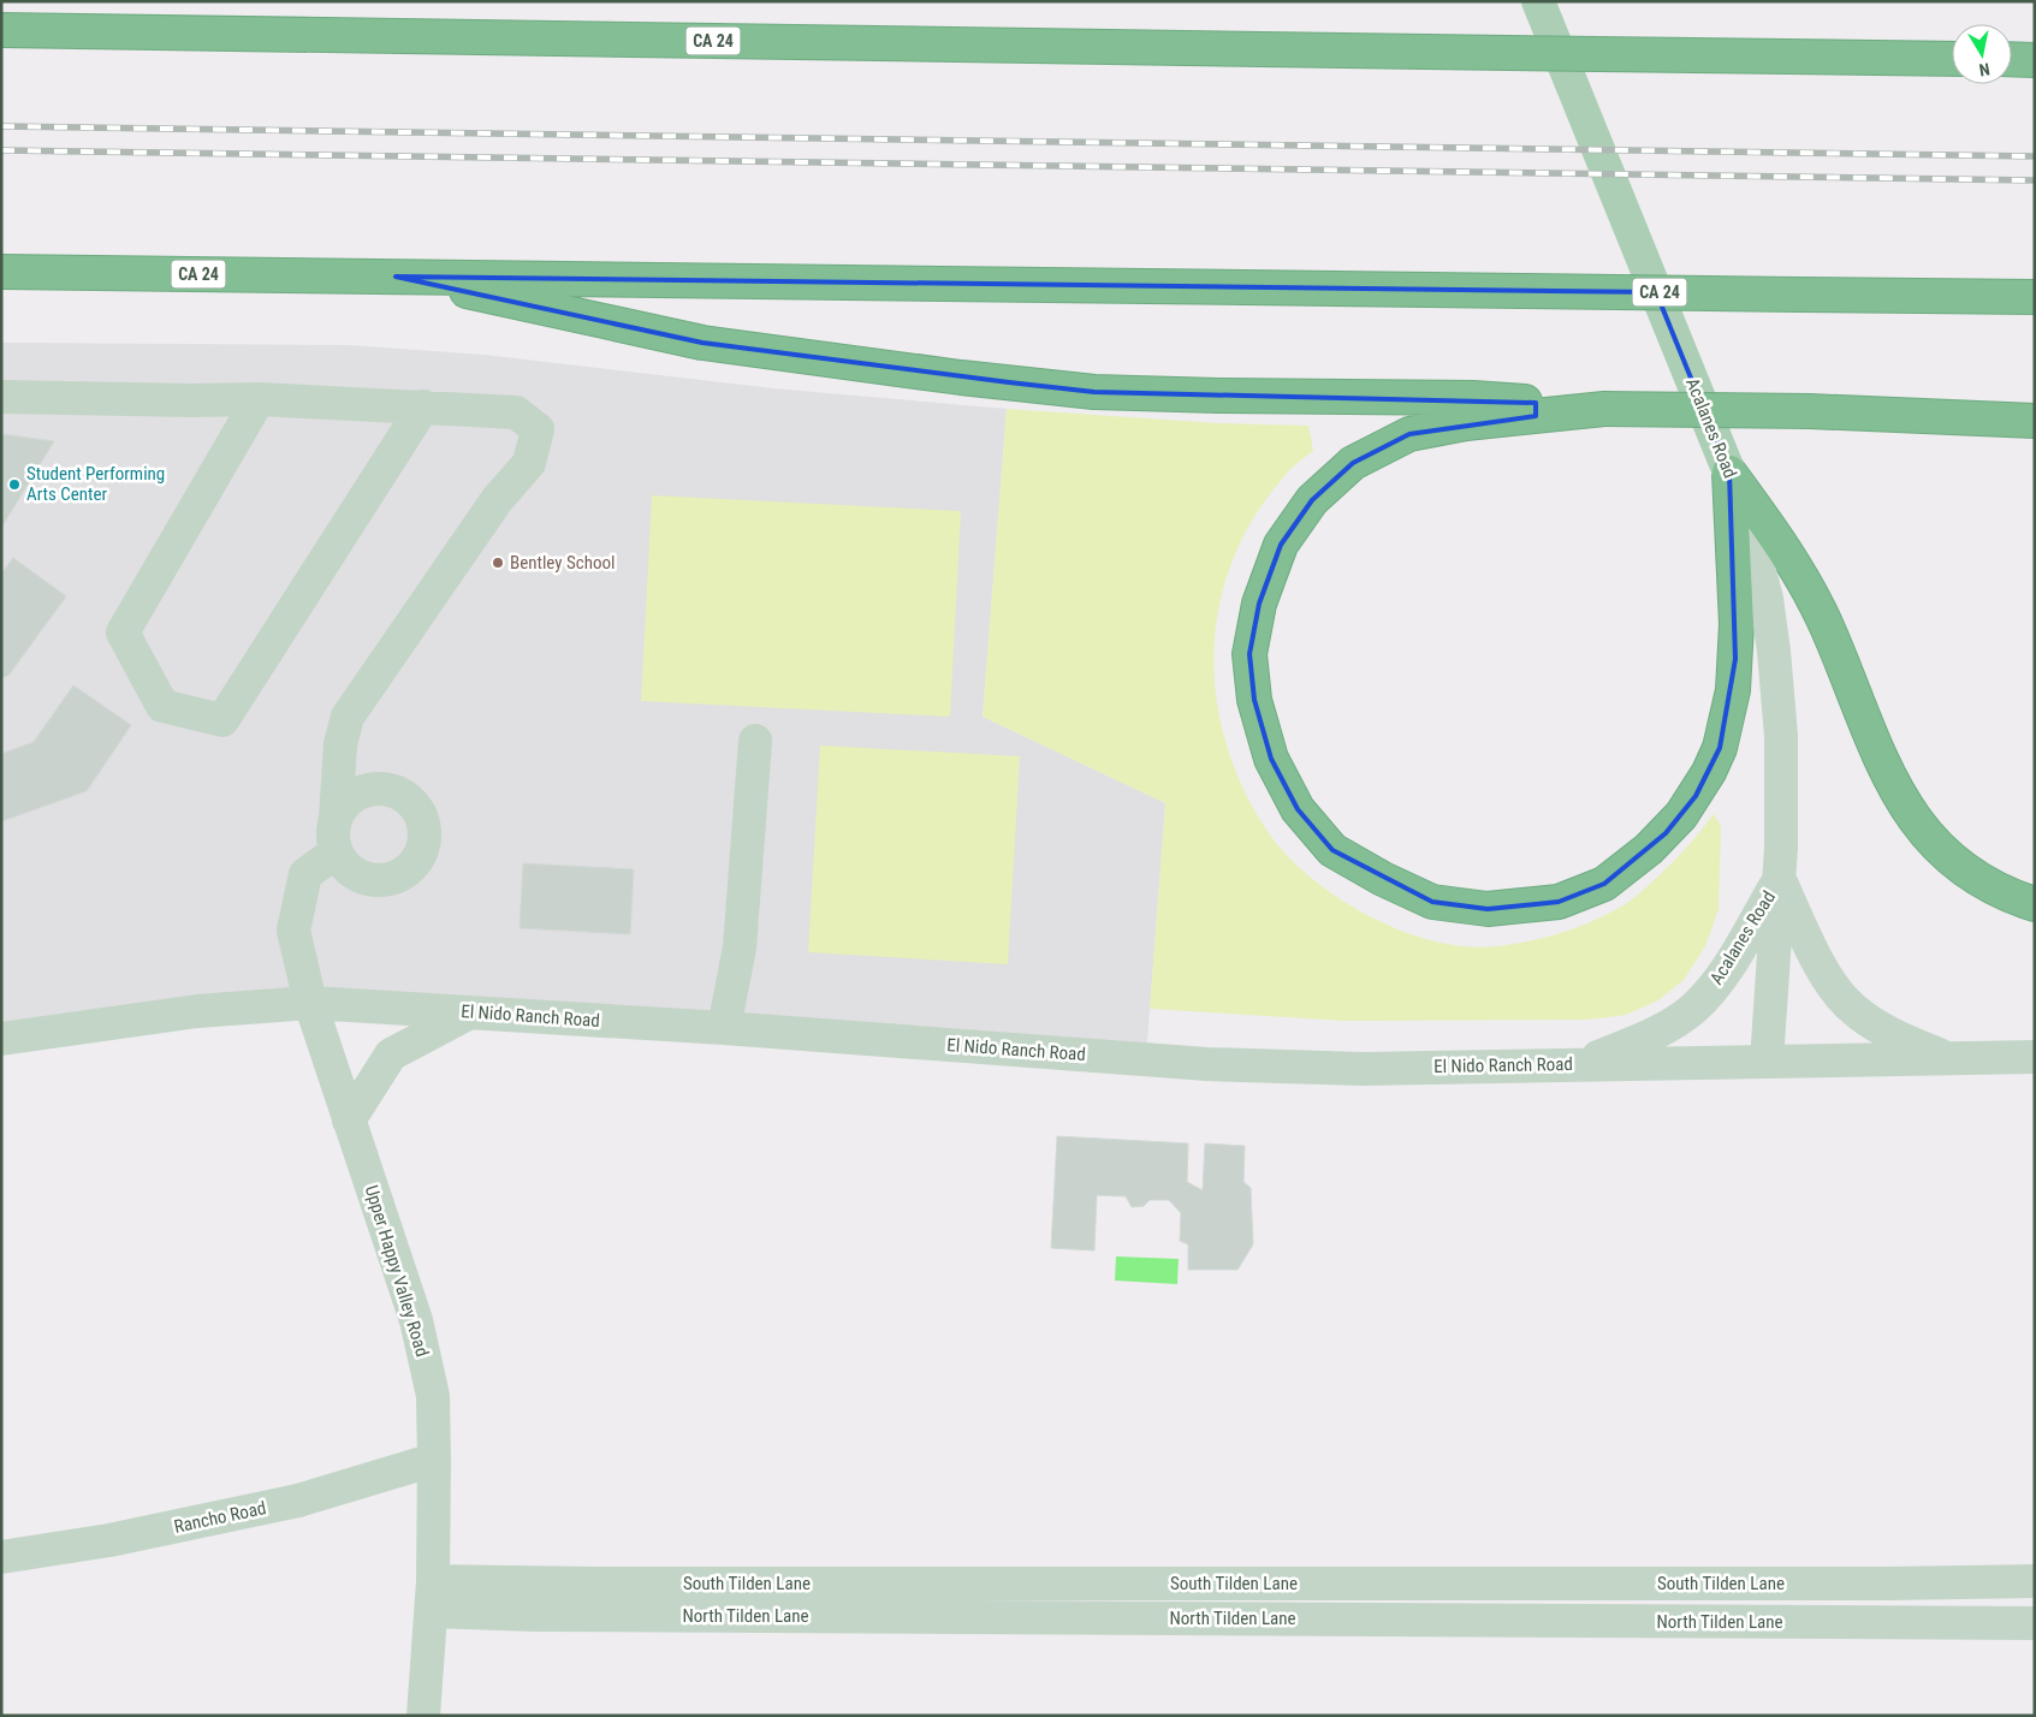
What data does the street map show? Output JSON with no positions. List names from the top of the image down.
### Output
{
  "streets": {
    "highway": ["CA 24"],
    "main road": ["Acalanes Road"],
    "street": [
      "El Nido Ranch Road",
      "Upper Happy Valley Road",
      "Rancho Road",
      "South Tilden Lane",
      "North Tilden Lane"
    ]
  },
  "crossings": [
    ["Acalanes Road", "El Nido Ranch Road"],
    ["El Nido Ranch Road", "Upper Happy Valley Road"],
    ["Upper Happy Valley Road", "Rancho Road"],
    ["Upper Happy Valley Road", "South Tilden Lane"],
    ["Upper Happy Valley Road", "North Tilden Lane"],
    ["South Tilden Lane", "North Tilden Lane"]
  ],
  "places": ["Student Performing Arts Center", "Bentley School"],
  "north": "bottom"
}
